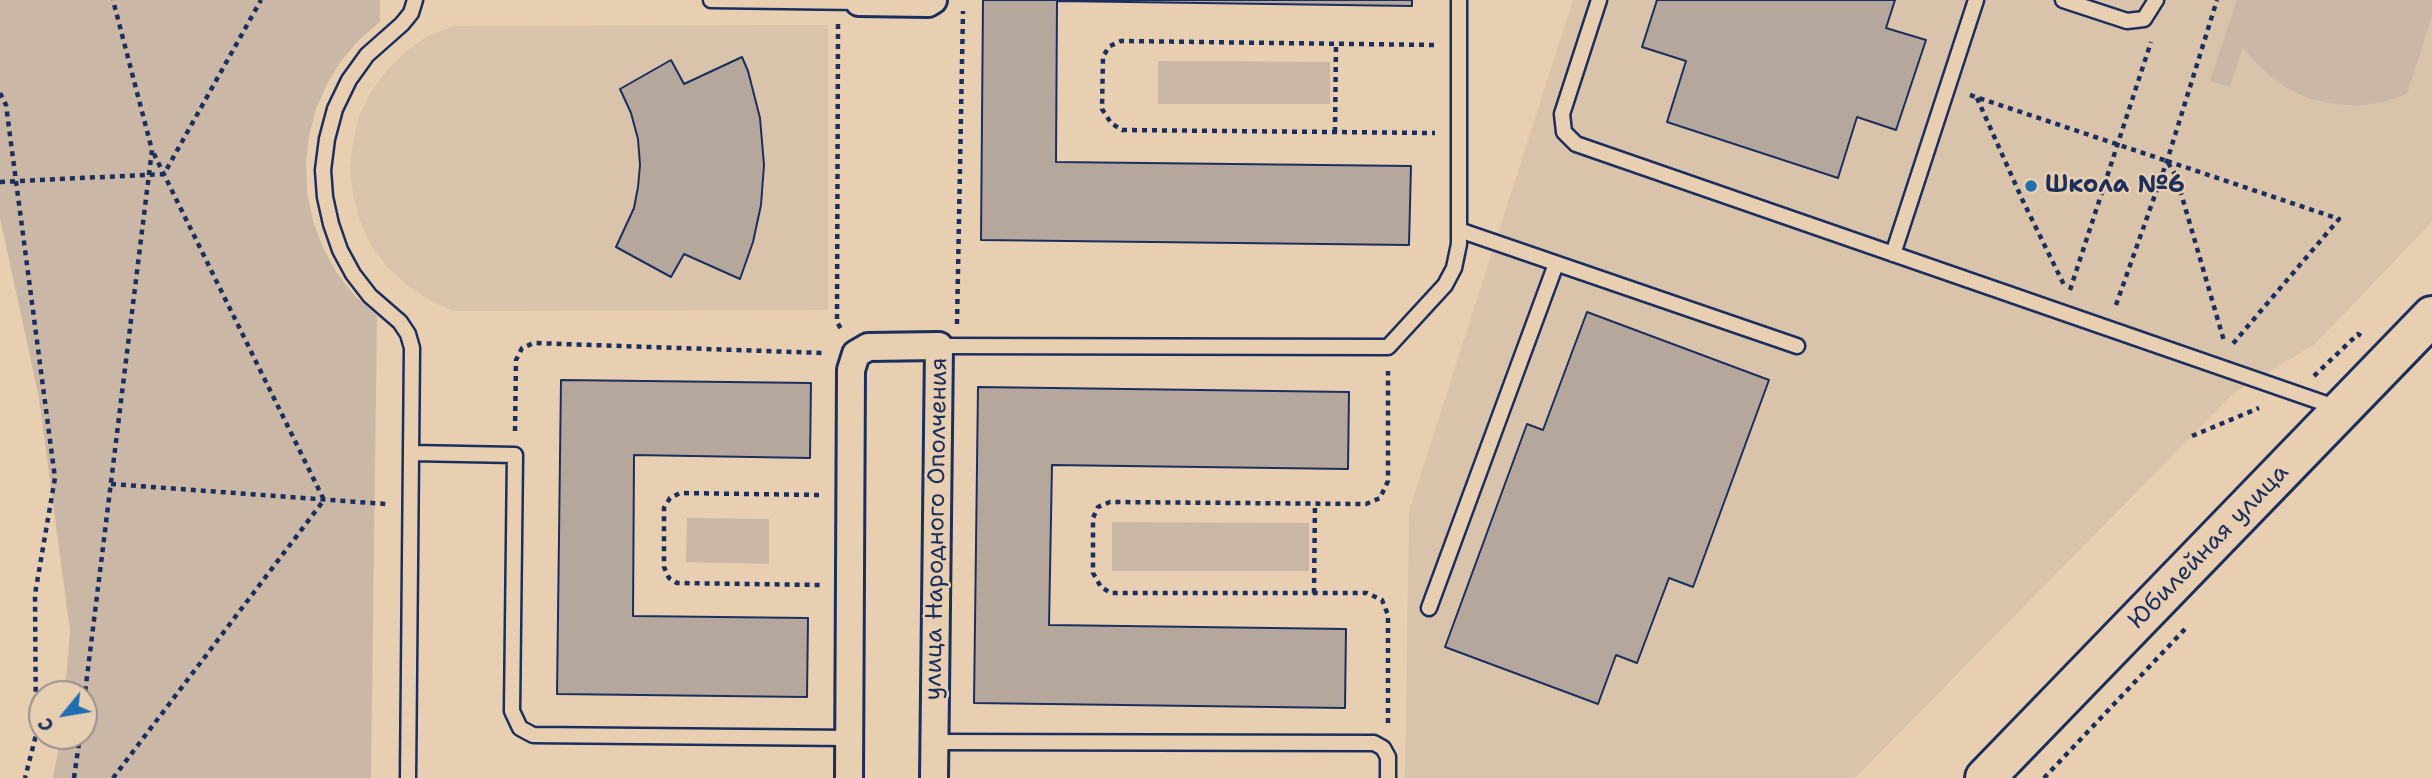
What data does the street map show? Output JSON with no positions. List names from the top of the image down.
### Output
{
  "streets": {
    "main road": ["Юбилейная улица"],
    "street": ["улица Народного Ополчения"]
  },
  "places": ["Школа №6"],
  "north": "bottom left"
}
